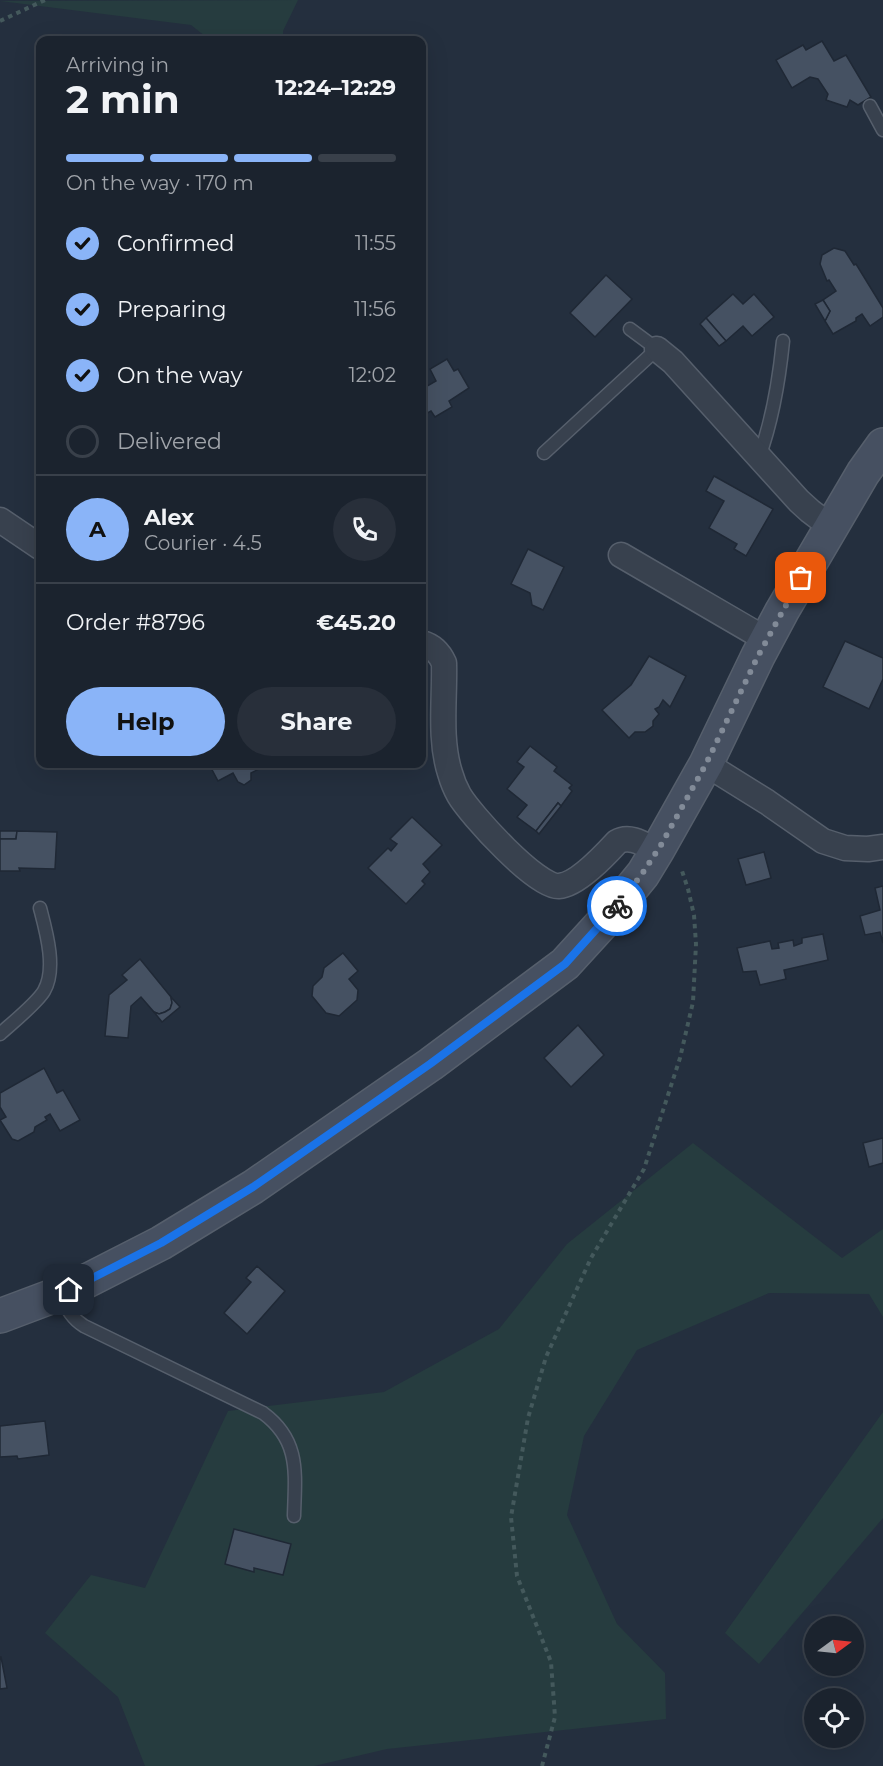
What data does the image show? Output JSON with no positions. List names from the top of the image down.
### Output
{
  "north": "right",
  "page": {
    "heading": ["2 min", "Arriving in", "12:24–12:29"],
    "panel": [
      "Alex",
      "Courier · 4.5",
      "Order #8796",
      "€45.20"
    ],
    "bar": "On the way · 170 m",
    "list": [
      ["Confirmed", "11:55"],
      ["Preparing", "11:56"],
      ["On the way", "12:02"],
      "Delivered"
    ],
    "round": "A",
    "buttons": ["Help", "Share"]
  }
}
